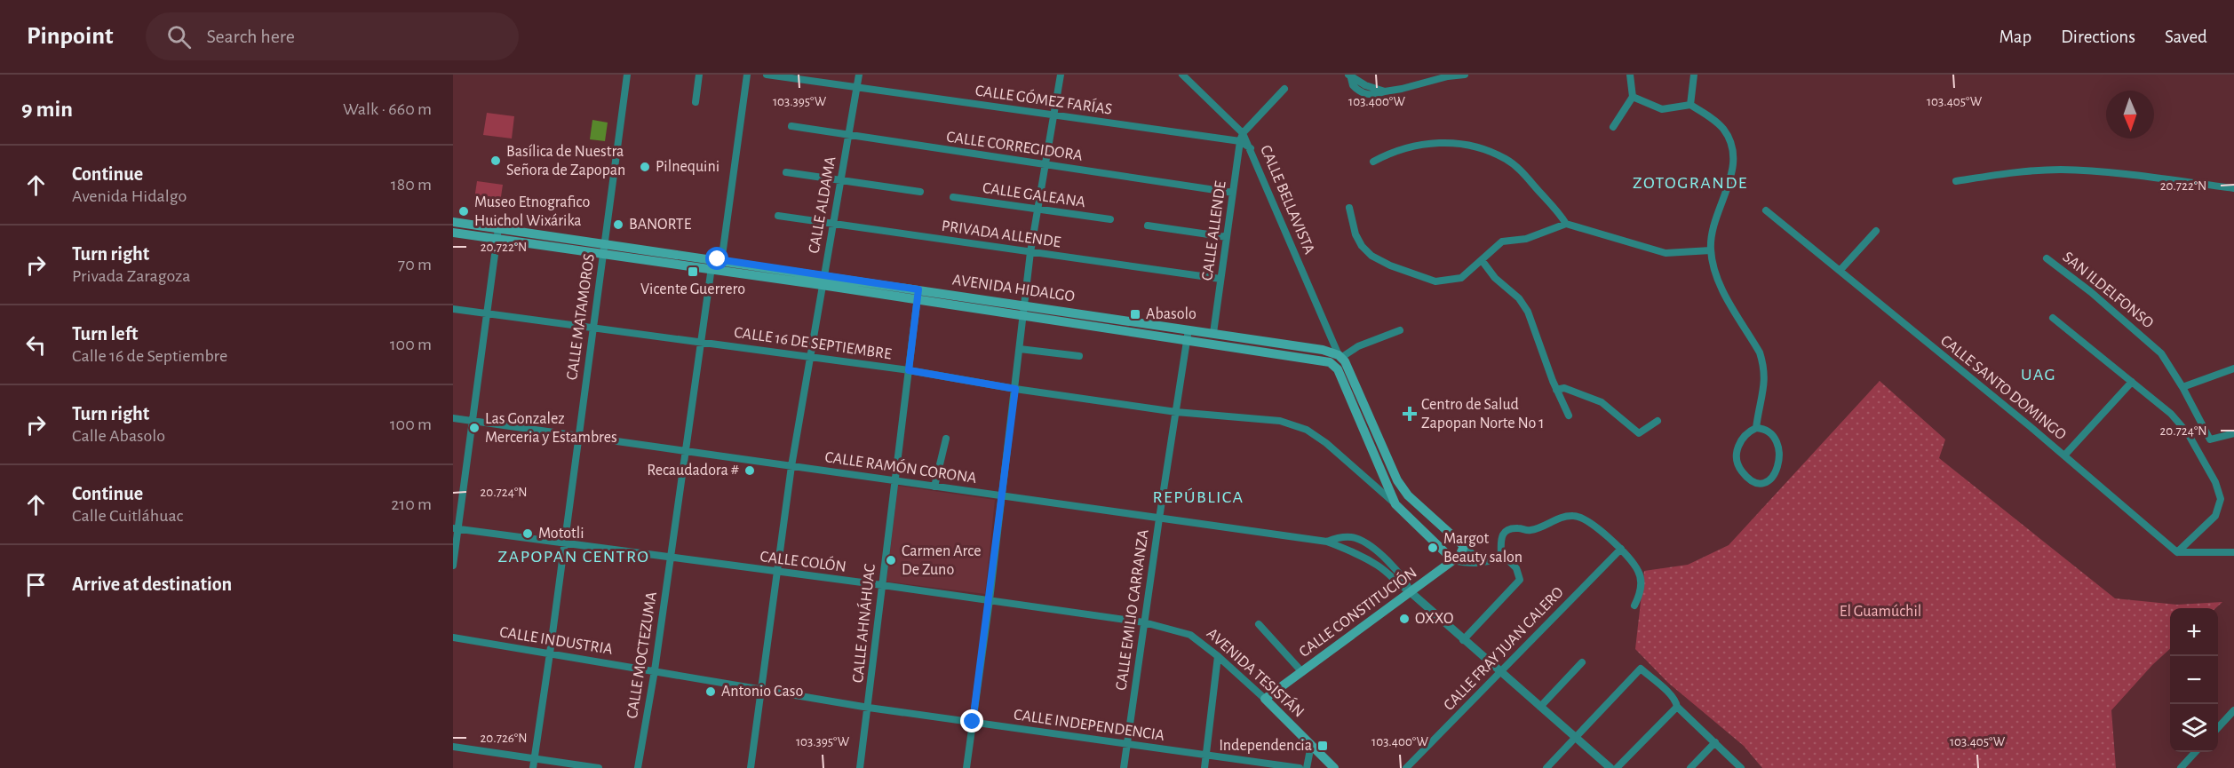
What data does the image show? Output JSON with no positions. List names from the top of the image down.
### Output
{
  "streets": {
    "main road": ["AVENIDA HIDALGO", "CALLE CONSTITUCIÓN", "AVENIDA TESISTÁN"],
    "street": [
      "CALLE GÓMEZ FARÍAS",
      "CALLE CORREGIDORA",
      "CALLE GALEANA",
      "CALLE BELLAVISTA",
      "CALLE ALDAMA",
      "CALLE ALLENDE",
      "PRIVADA ALLENDE",
      "SAN ILDELFONSO",
      "CALLE MATAMOROS",
      "CALLE 16 DE SEPTIEMBRE",
      "CALLE SANTO DOMINGO",
      "CALLE RAMÓN CORONA",
      "CALLE COLÓN",
      "CALLE EMILIO CARRANZA",
      "CALLE AHNÁHUAC",
      "CALLE INDUSTRIA",
      "CALLE FRAY JUAN CALERO",
      "CALLE MOCTEZUMA",
      "CALLE INDEPENDENCIA"
    ]
  },
  "crossings": [
    ["CALLE GÓMEZ FARÍAS", "CALLE BELLAVISTA"],
    ["CALLE GÓMEZ FARÍAS", "CALLE ALDAMA"],
    ["CALLE GÓMEZ FARÍAS", "CALLE ALLENDE"],
    ["CALLE CORREGIDORA", "CALLE ALDAMA"],
    ["CALLE CORREGIDORA", "CALLE ALLENDE"],
    ["CALLE BELLAVISTA", "CALLE ALLENDE"],
    ["CALLE BELLAVISTA", "AVENIDA HIDALGO"],
    ["CALLE ALDAMA", "PRIVADA ALLENDE"],
    ["CALLE ALDAMA", "AVENIDA HIDALGO"],
    ["CALLE ALDAMA", "CALLE 16 DE SEPTIEMBRE"],
    ["CALLE ALDAMA", "CALLE RAMÓN CORONA"],
    ["CALLE ALDAMA", "CALLE COLÓN"],
    ["CALLE ALDAMA", "CALLE INDEPENDENCIA"],
    ["CALLE ALLENDE", "PRIVADA ALLENDE"],
    ["CALLE ALLENDE", "AVENIDA HIDALGO"],
    ["AVENIDA HIDALGO", "CALLE MATAMOROS"],
    ["AVENIDA HIDALGO", "CALLE 16 DE SEPTIEMBRE"],
    ["AVENIDA HIDALGO", "CALLE EMILIO CARRANZA"],
    ["AVENIDA HIDALGO", "CALLE CONSTITUCIÓN"],
    ["AVENIDA HIDALGO", "CALLE AHNÁHUAC"],
    ["AVENIDA HIDALGO", "CALLE MOCTEZUMA"],
    ["CALLE MATAMOROS", "CALLE 16 DE SEPTIEMBRE"],
    ["CALLE MATAMOROS", "CALLE RAMÓN CORONA"],
    ["CALLE MATAMOROS", "CALLE COLÓN"],
    ["CALLE MATAMOROS", "CALLE INDUSTRIA"],
    ["CALLE 16 DE SEPTIEMBRE", "CALLE EMILIO CARRANZA"],
    ["CALLE 16 DE SEPTIEMBRE", "CALLE AHNÁHUAC"],
    ["CALLE 16 DE SEPTIEMBRE", "CALLE MOCTEZUMA"],
    ["CALLE RAMÓN CORONA", "CALLE EMILIO CARRANZA"],
    ["CALLE RAMÓN CORONA", "CALLE CONSTITUCIÓN"],
    ["CALLE RAMÓN CORONA", "CALLE AHNÁHUAC"],
    ["CALLE RAMÓN CORONA", "CALLE MOCTEZUMA"],
    ["CALLE COLÓN", "CALLE EMILIO CARRANZA"],
    ["CALLE COLÓN", "CALLE AHNÁHUAC"],
    ["CALLE COLÓN", "CALLE MOCTEZUMA"],
    ["CALLE COLÓN", "AVENIDA TESISTÁN"],
    ["CALLE EMILIO CARRANZA", "AVENIDA TESISTÁN"],
    ["CALLE EMILIO CARRANZA", "CALLE INDEPENDENCIA"],
    ["CALLE CONSTITUCIÓN", "AVENIDA TESISTÁN"],
    ["CALLE AHNÁHUAC", "CALLE INDEPENDENCIA"],
    ["CALLE INDUSTRIA", "CALLE MOCTEZUMA"],
    ["CALLE INDUSTRIA", "CALLE INDEPENDENCIA"],
    ["CALLE MOCTEZUMA", "CALLE INDEPENDENCIA"]
  ],
  "districts": [
    "ZOTOGRANDE",
    "UAG",
    "REPÚBLICA",
    "ZAPOPAN CENTRO"
  ],
  "parks": ["El Guamúchil"],
  "places": {
    "other": [
      "Basílica de Nuestra Señora de Zapopan",
      "Pilnequini",
      "Museo Etnografico Huichol Wixárika",
      "BANORTE",
      "Las Gonzalez Merceria y Estambres",
      "Recaudadora #",
      "Mototli",
      "Margot Beauty salon",
      "Carmen Arce De Zuno",
      "OXXO",
      "Antonio Caso"
    ],
    "transit": ["Vicente Guerrero", "Abasolo", "Independencia"],
    "health": ["Centro de Salud Zapopan Norte No 1"]
  },
  "north": "bottom",
  "page": {
    "header": "Pinpoint",
    "search": "Search here",
    "nav": ["Map", "Directions", "Saved"],
    "heading": ["9 min", "Walk · 660 m"],
    "list": [
      ["Continue", "Avenida Hidalgo", "180 m"],
      ["Turn right", "Privada Zaragoza", "70 m"],
      ["Turn left", "Calle 16 de Septiembre", "100 m"],
      ["Turn right", "Calle Abasolo", "100 m"],
      ["Continue", "Calle Cuitláhuac", "210 m"],
      "Arrive at destination"
    ],
    "map_buttons": ["+", "−"]
  },
  "coordinates": [
    "103.395°W",
    "103.400°W",
    "103.405°W",
    "20.722°N",
    "20.724°N",
    "20.726°N"
  ]
}
